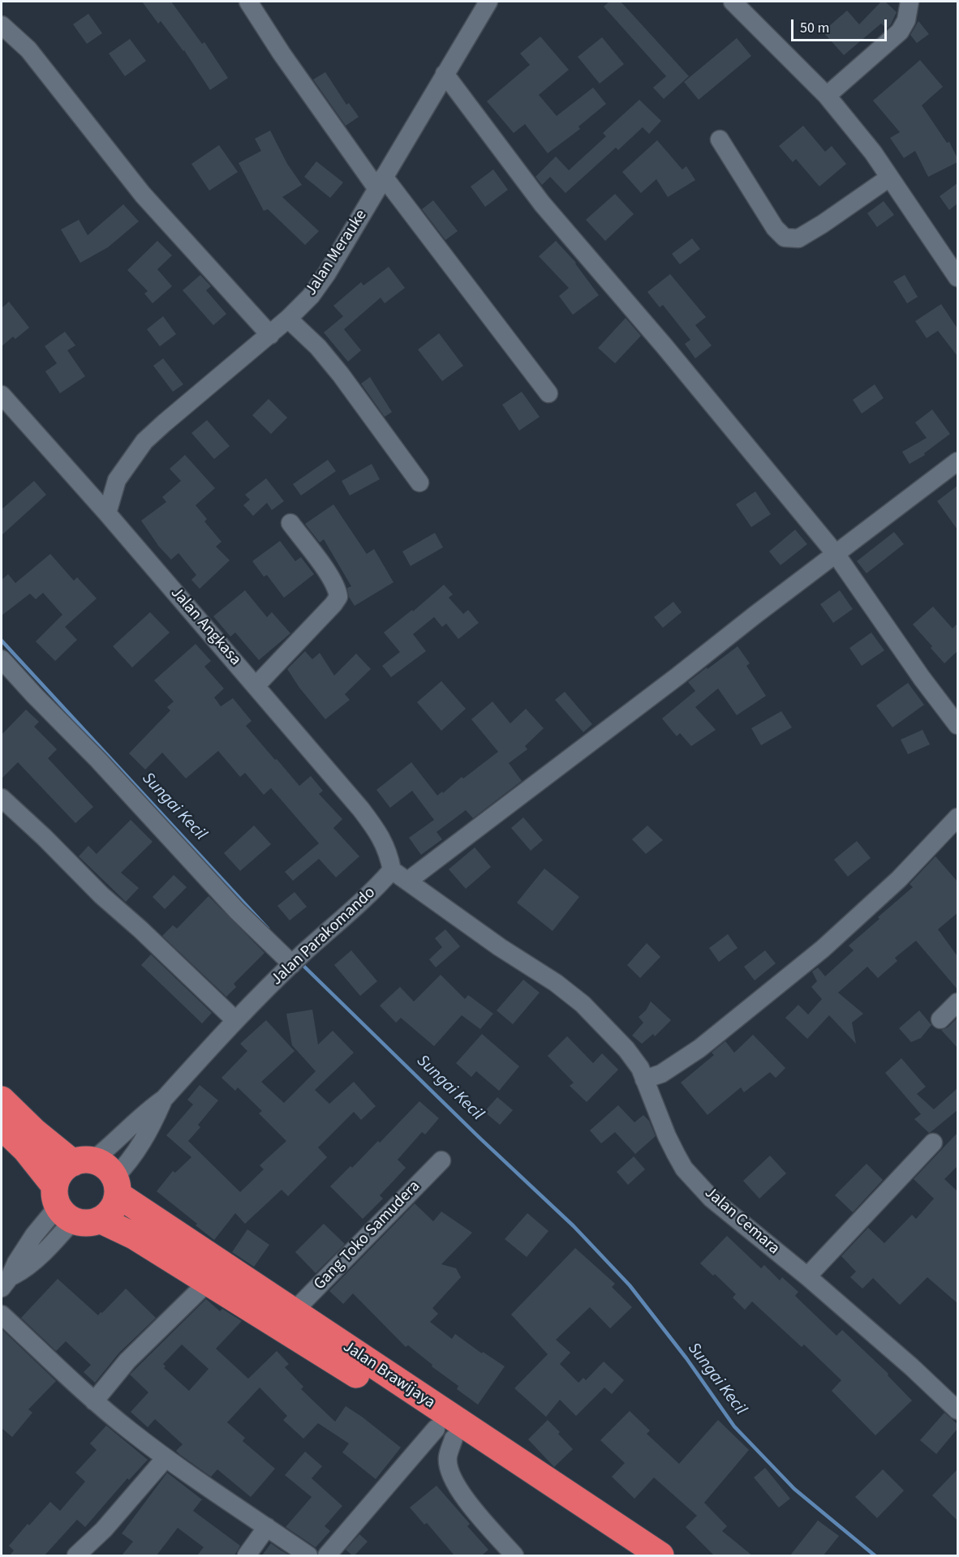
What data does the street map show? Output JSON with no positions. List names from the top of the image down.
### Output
{
  "streets": {
    "highway": ["Jalan Brawijaya"],
    "street": [
      "Jalan Merauke",
      "Jalan Angkasa",
      "Jalan Parakomando",
      "Jalan Cemara",
      "Gang Toko Samudera"
    ]
  },
  "crossings": [
    ["Jalan Merauke", "Jalan Angkasa"],
    ["Jalan Angkasa", "Jalan Parakomando"],
    ["Jalan Parakomando", "Jalan Brawijaya"],
    ["Gang Toko Samudera", "Jalan Brawijaya"]
  ],
  "water": ["Sungai Kecil"],
  "scale_bar": "50 m"
}
